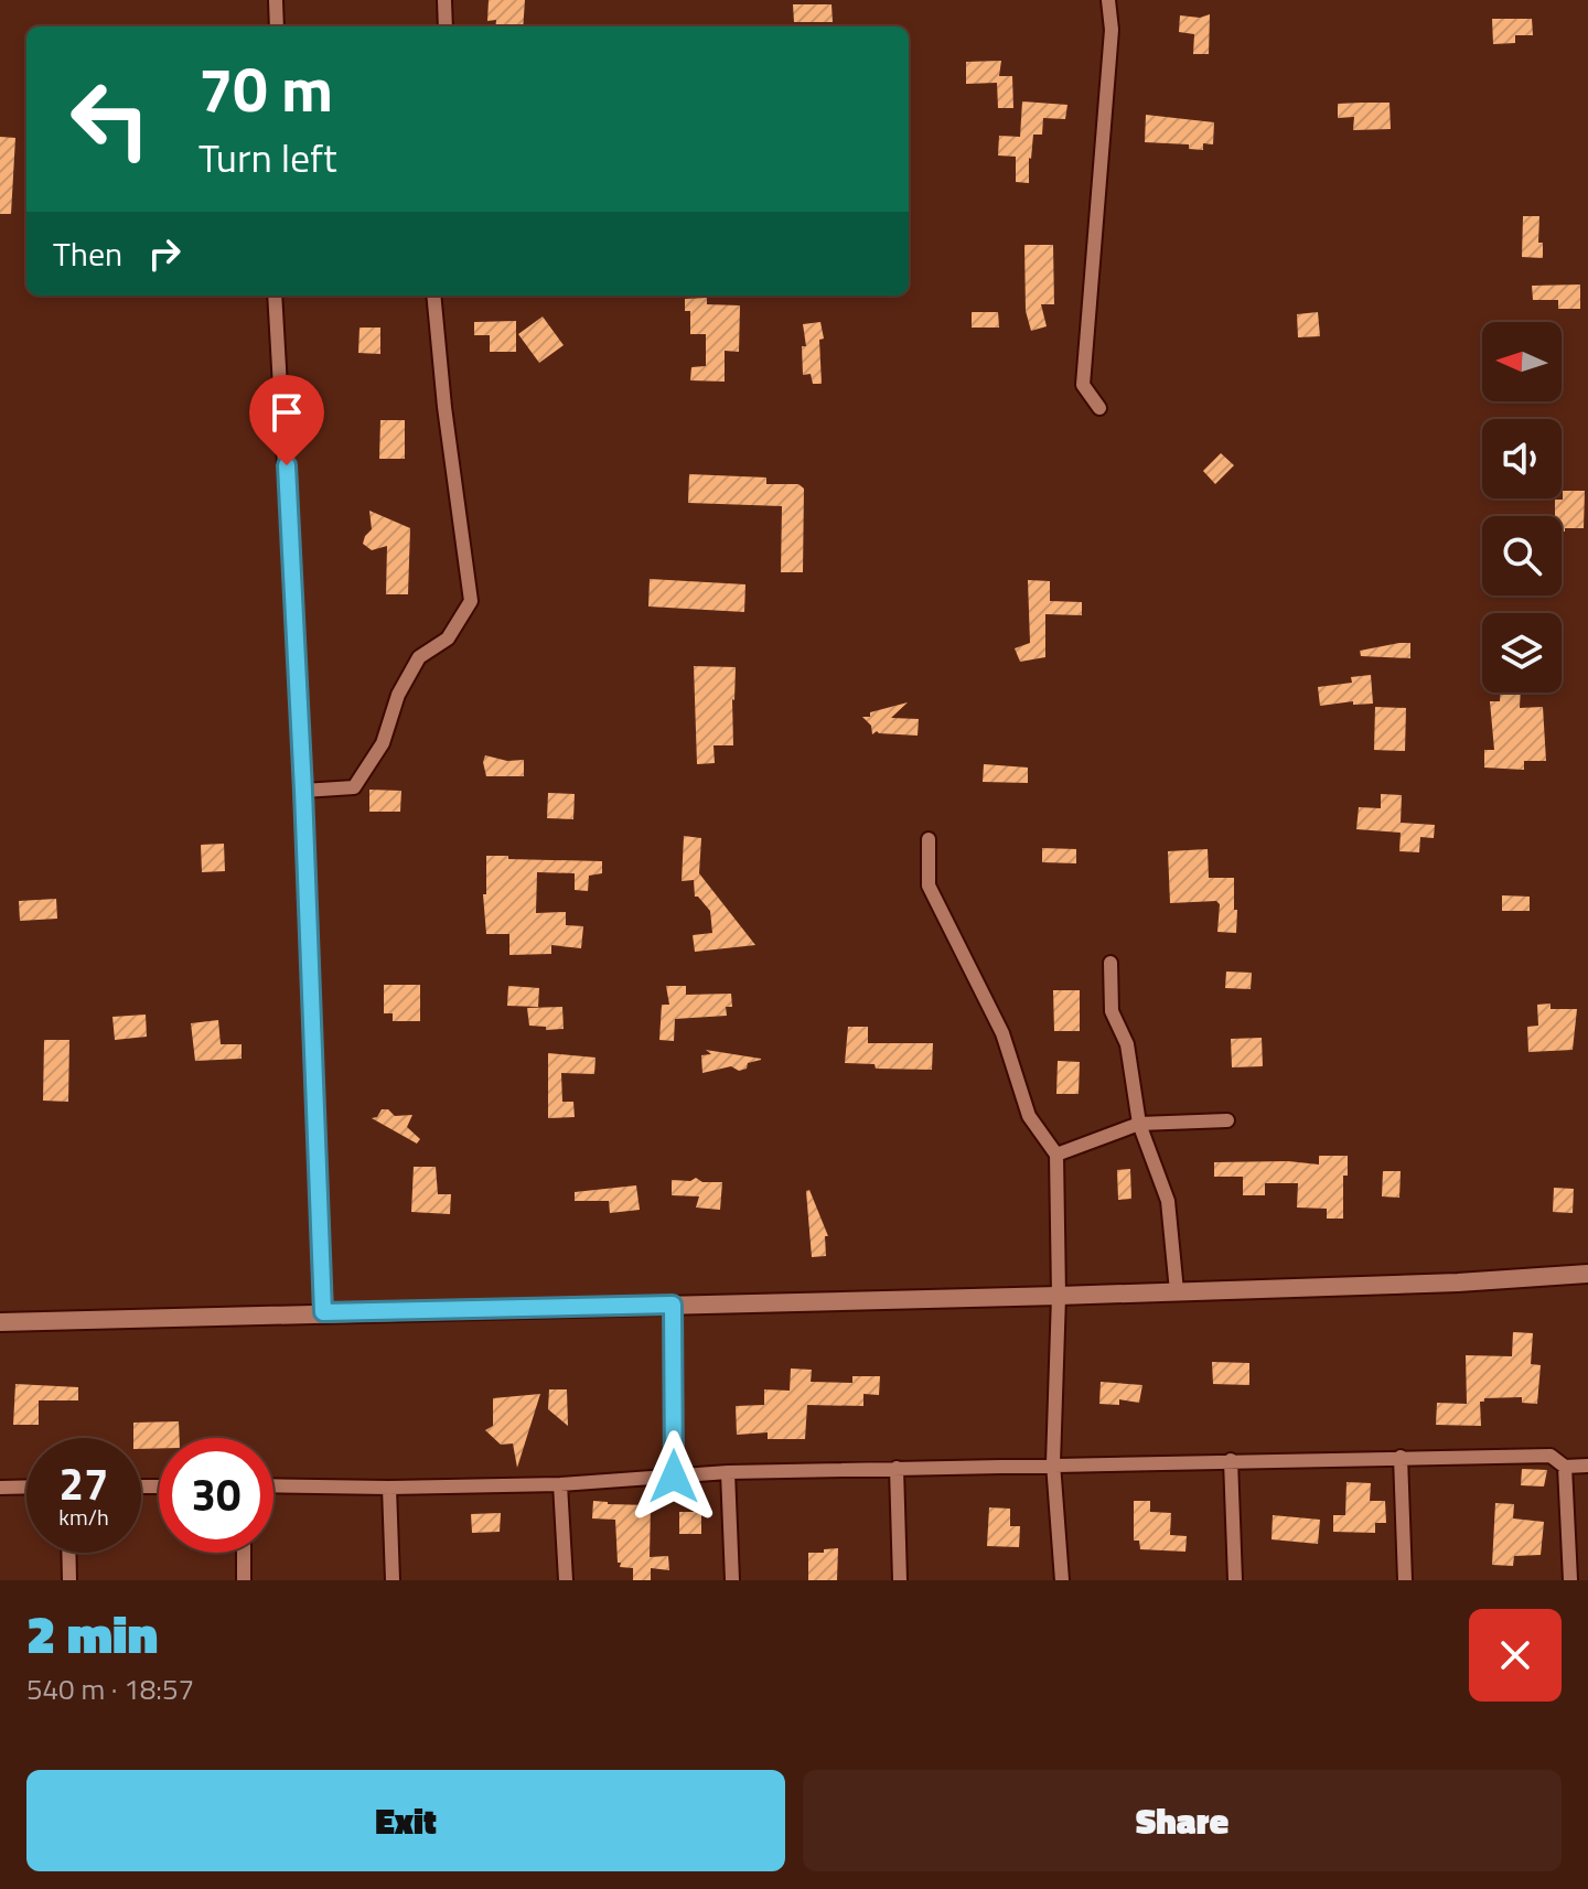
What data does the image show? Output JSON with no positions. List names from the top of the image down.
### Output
{
  "north": "left",
  "page": {
    "turn": ["70 m", "Turn left"],
    "then": "Then",
    "speed": "27 km/h",
    "limit": "30",
    "heading": ["2 min", "540 m · 18:57"],
    "buttons": ["Exit", "Share"]
  }
}
